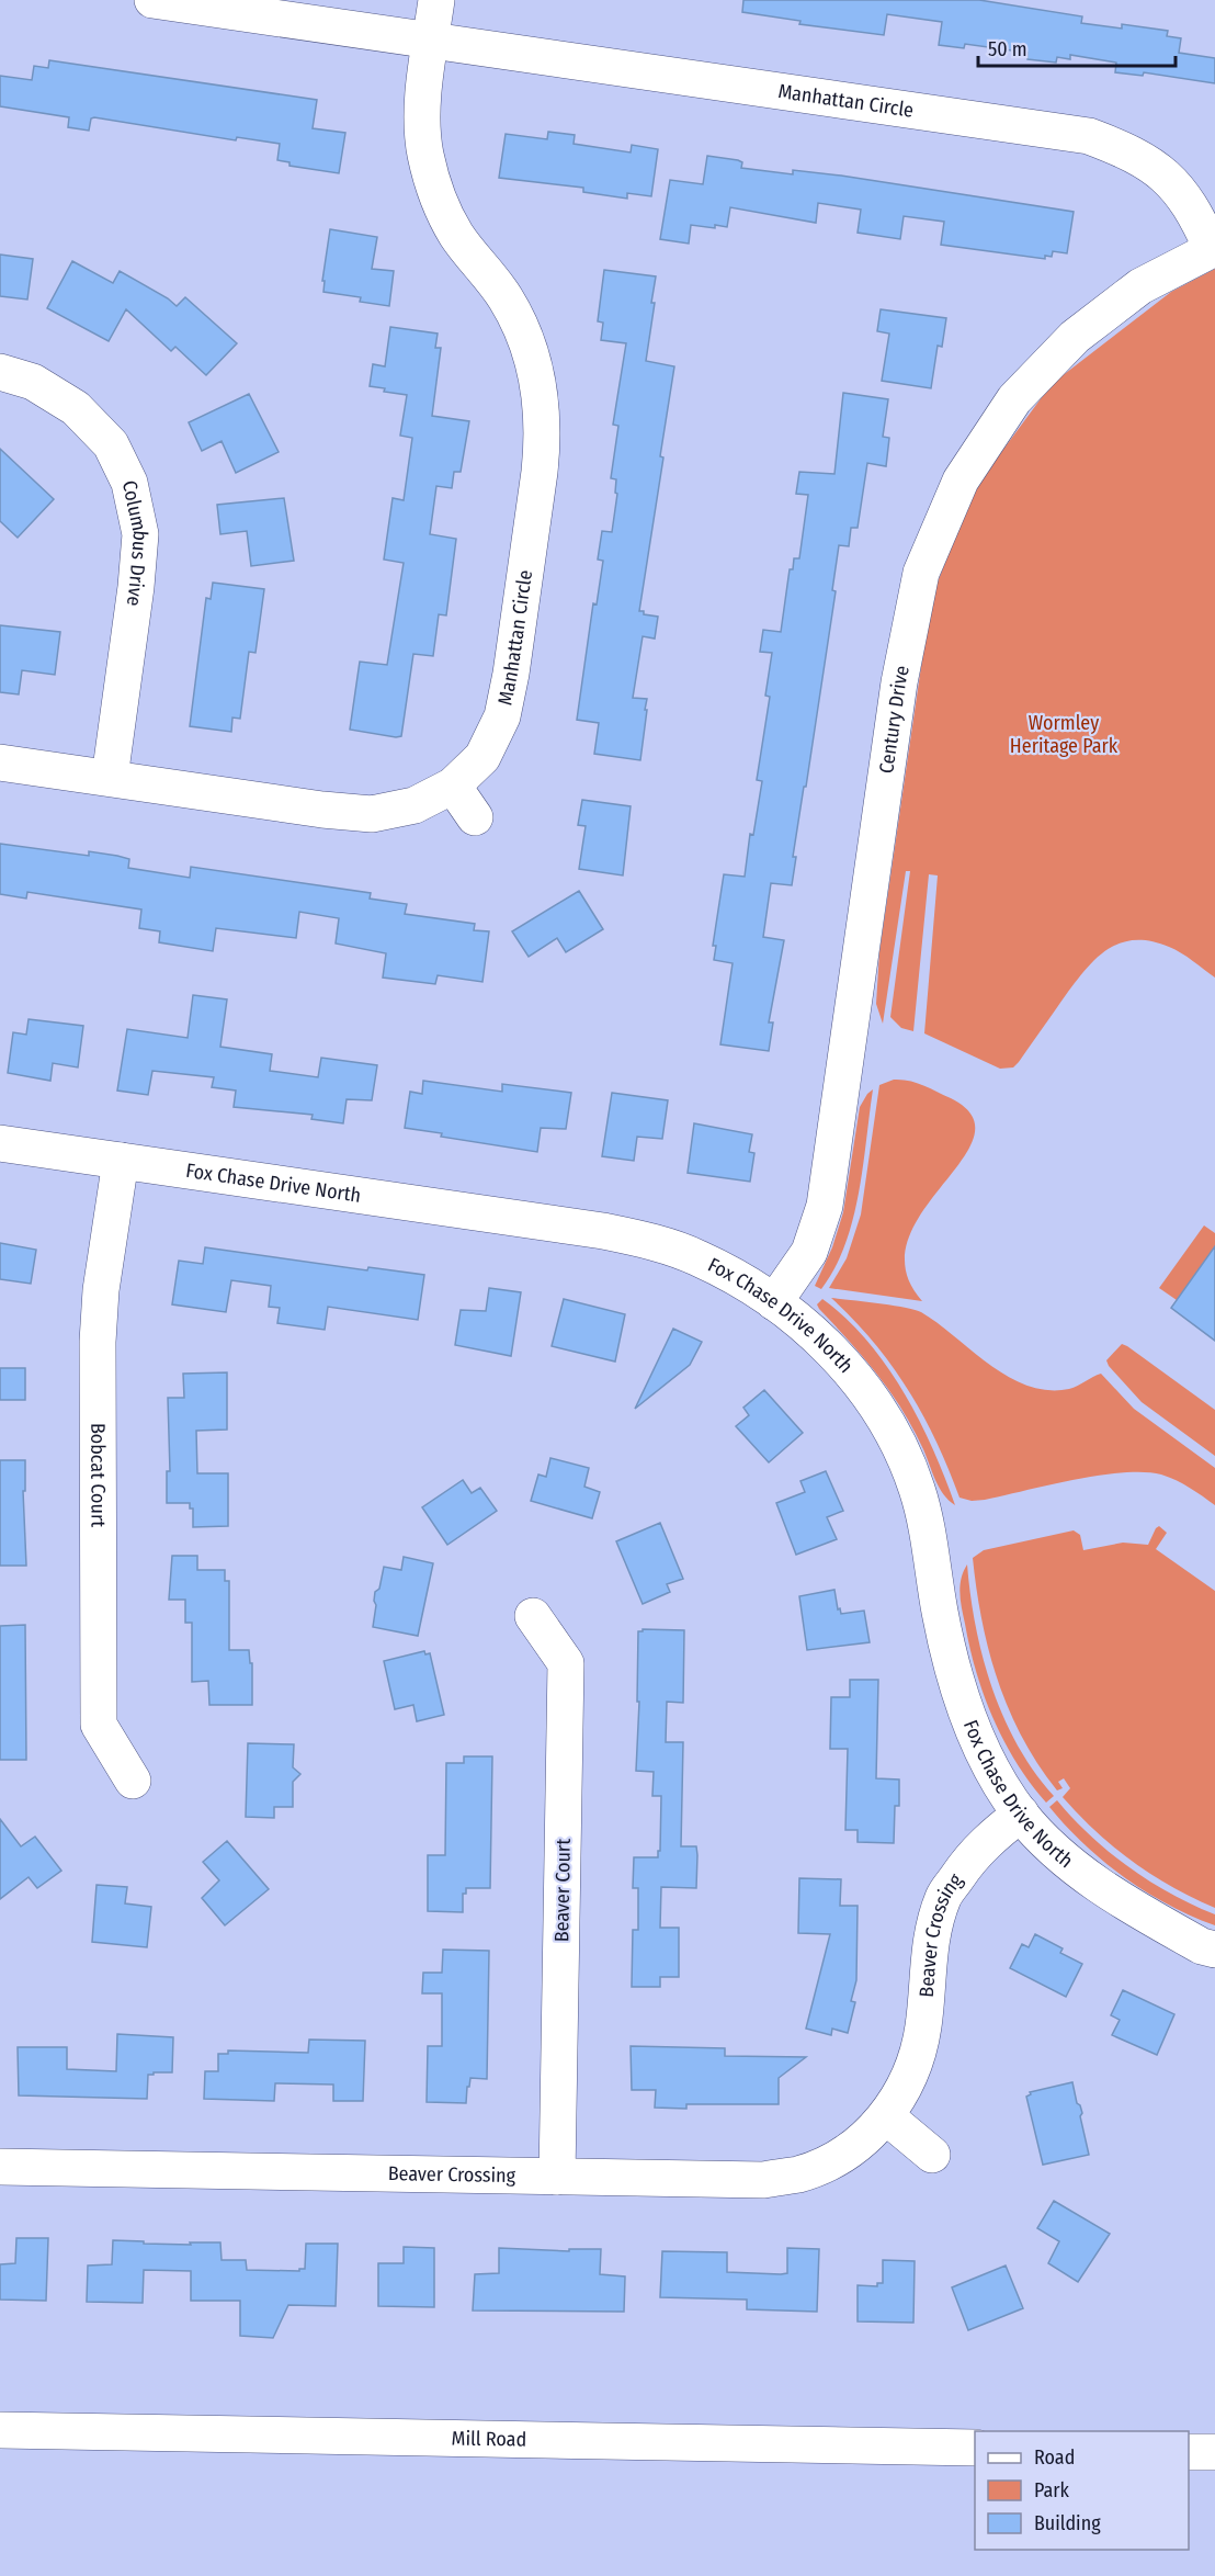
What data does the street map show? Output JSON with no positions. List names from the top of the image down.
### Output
{
  "streets": {
    "street": [
      "Manhattan Circle",
      "Columbus Drive",
      "Century Drive",
      "Fox Chase Drive North",
      "Bobcat Court",
      "Beaver Court",
      "Beaver Crossing",
      "Mill Road"
    ]
  },
  "crossings": [
    ["Manhattan Circle", "Columbus Drive"],
    ["Manhattan Circle", "Century Drive"],
    ["Century Drive", "Fox Chase Drive North"],
    ["Fox Chase Drive North", "Bobcat Court"],
    ["Fox Chase Drive North", "Beaver Crossing"],
    ["Beaver Court", "Beaver Crossing"]
  ],
  "parks": ["Wormley Heritage Park"],
  "legend": ["Road", "Park", "Building"],
  "scale_bar": "50 m"
}
